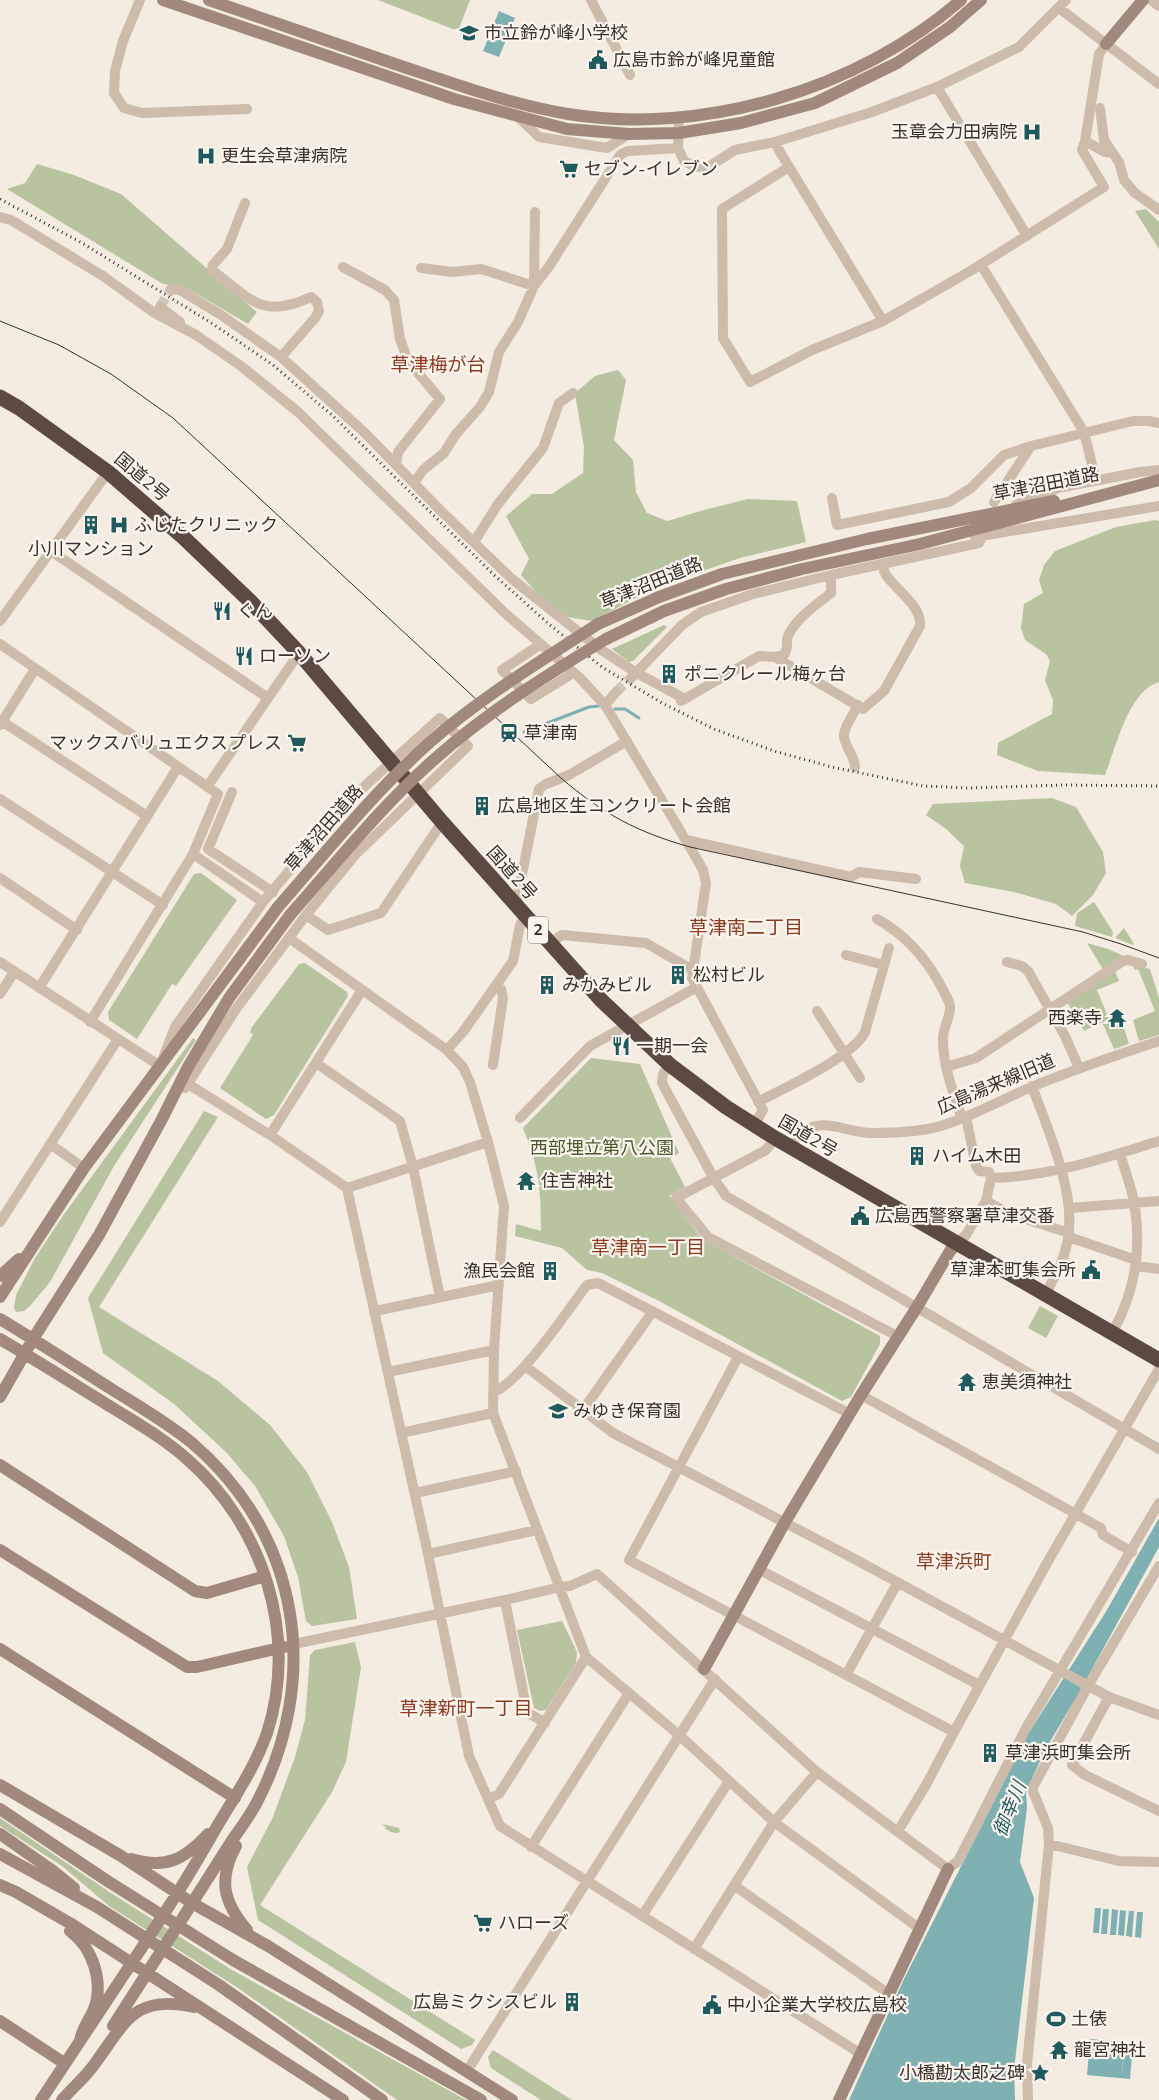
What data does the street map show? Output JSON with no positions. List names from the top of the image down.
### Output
{
  "streets": {
    "highway": ["国道2号", "2"],
    "street": ["草津沼田道路", "広島湯来線旧道"]
  },
  "crossings": [
    ["国道2号", "広島湯来線旧道"]
  ],
  "districts": [
    "草津梅が台",
    "草津南二丁目",
    "草津南一丁目",
    "草津浜町",
    "草津新町一丁目"
  ],
  "water": ["御幸川"],
  "parks": ["西部埋立第八公園"],
  "places": {
    "school or university": ["市立鈴が峰小学校", "みゆき保育園"],
    "public building": [
      "広島市鈴が峰児童館",
      "広島西警察署草津交番",
      "草津本町集会所",
      "中小企業大学校広島校"
    ],
    "hospital": ["玉章会力田病院", "更生会草津病院", "ふじたクリニック"],
    "supermarket": ["セブン-イレブン", "マックスバリュエクスプレス", "ハローズ"],
    "building": [
      "小川マンション",
      "ポニクレール梅ヶ台",
      "広島地区生コンクリート会館",
      "松村ビル",
      "みかみビル",
      "ハイム木田",
      "漁民会館",
      "草津浜町集会所",
      "広島ミクシスビル"
    ],
    "restaurant": ["ぐん", "ローソン", "一期一会"],
    "station": ["草津南"],
    "temple": [
      "西楽寺",
      "住吉神社",
      "恵美須神社",
      "龍宮神社"
    ],
    "sports": ["土俵"],
    "place": ["小橋勘太郎之碑"]
  }
}
